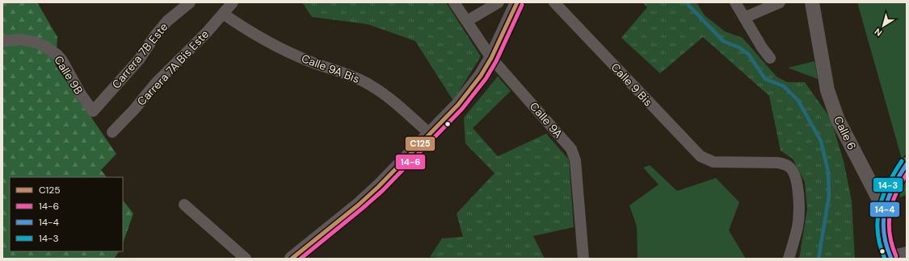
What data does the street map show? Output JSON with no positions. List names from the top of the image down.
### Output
{
  "streets": {
    "street": [
      "Carrera 7B Este",
      "Carrera 7A Bis Este",
      "Calle 9A Bis",
      "Calle 9B",
      "Calle 9 Bis",
      "Calle 9A",
      "Calle 6"
    ]
  },
  "crossings": [
    ["Carrera 7B Este", "Calle 9B"],
    ["Carrera 7A Bis Este", "Calle 9A Bis"]
  ],
  "lines": [
    "transit line C125",
    "transit line 14-6",
    "transit line 14-3",
    "transit line 14-4"
  ],
  "legend": [
    "C125",
    "14-6",
    "14-4",
    "14-3"
  ],
  "north": "bottom left"
}
